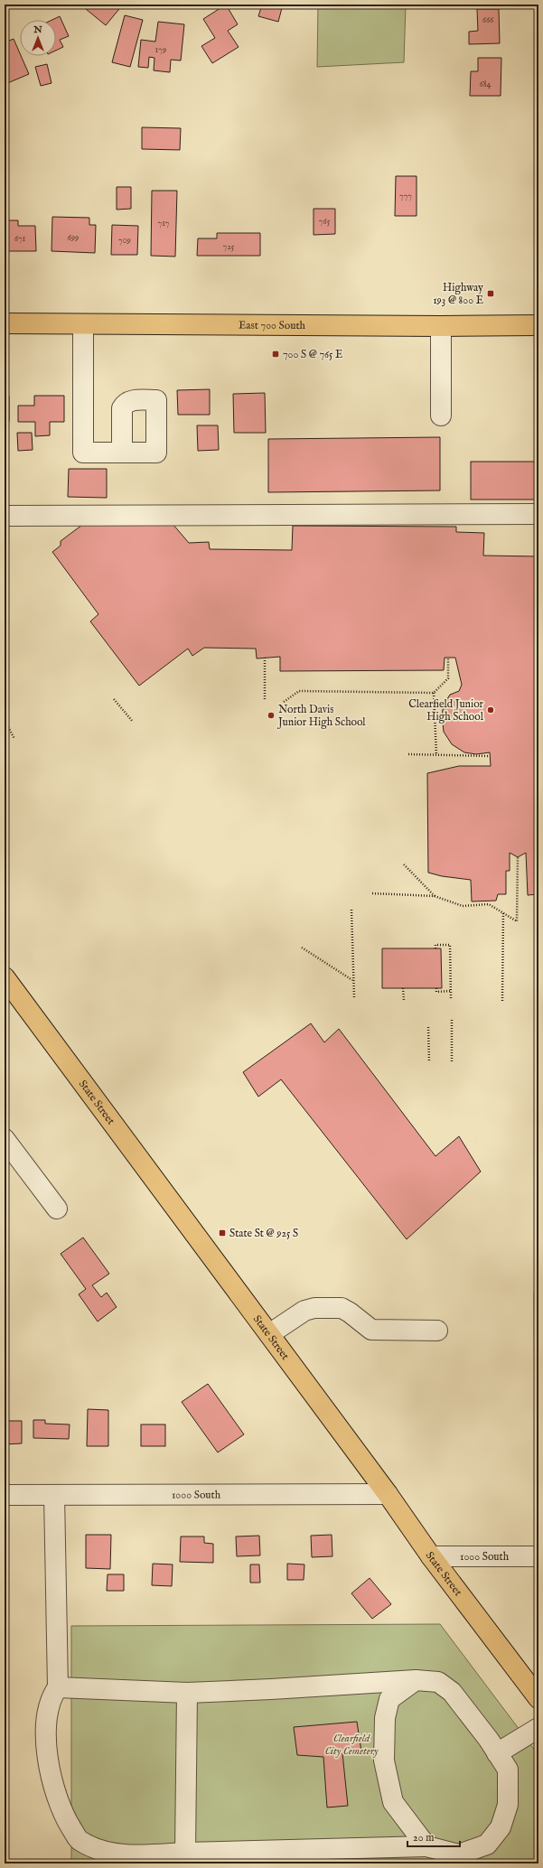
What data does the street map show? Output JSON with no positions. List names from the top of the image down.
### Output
{
  "streets": {
    "main road": ["East 700 South", "State Street"],
    "street": ["1000 South"]
  },
  "crossings": [
    ["State Street", "1000 South"]
  ],
  "parks": ["Clearfield City Cemetery"],
  "places": {
    "transit": ["Highway 193 @ 800 E", "700 S @ 765 E", "State St @ 925 S"],
    "other": ["Clearfield Junior High School", "North Davis Junior High School"]
  },
  "house_numbers": [
    "666",
    "179",
    "684",
    "777",
    "765",
    "717",
    "699",
    "671",
    "709",
    "725"
  ],
  "scale_bar": "20 m",
  "north": "top"
}
